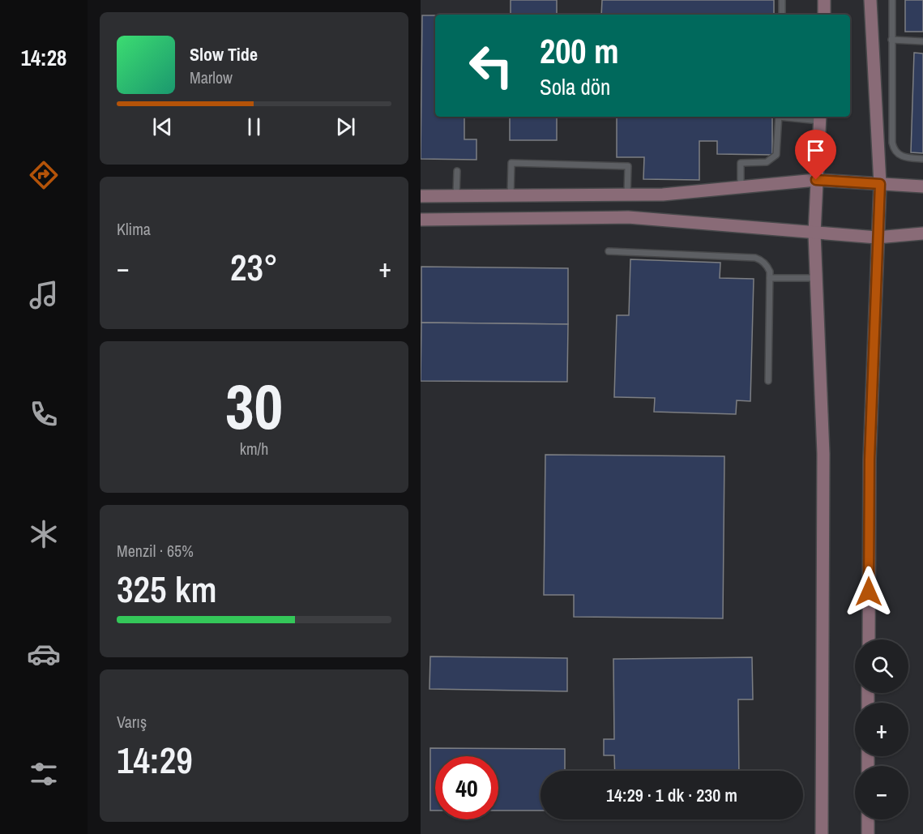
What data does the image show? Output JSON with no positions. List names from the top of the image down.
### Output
{
  "page": {
    "tabs": "14:28",
    "turn": ["200 m", "Sola dön"],
    "song": ["Slow Tide", "Marlow"],
    "tile": [
      "Klima",
      ["30", "km/h"],
      ["Menzil · 65%", "325 km"],
      ["Varış", "14:29"]
    ],
    "heat": ["−", "23°", "+"],
    "map_buttons": ["+", "−"],
    "limit": "40",
    "trip": "14:29 · 1 dk · 230 m"
  }
}
